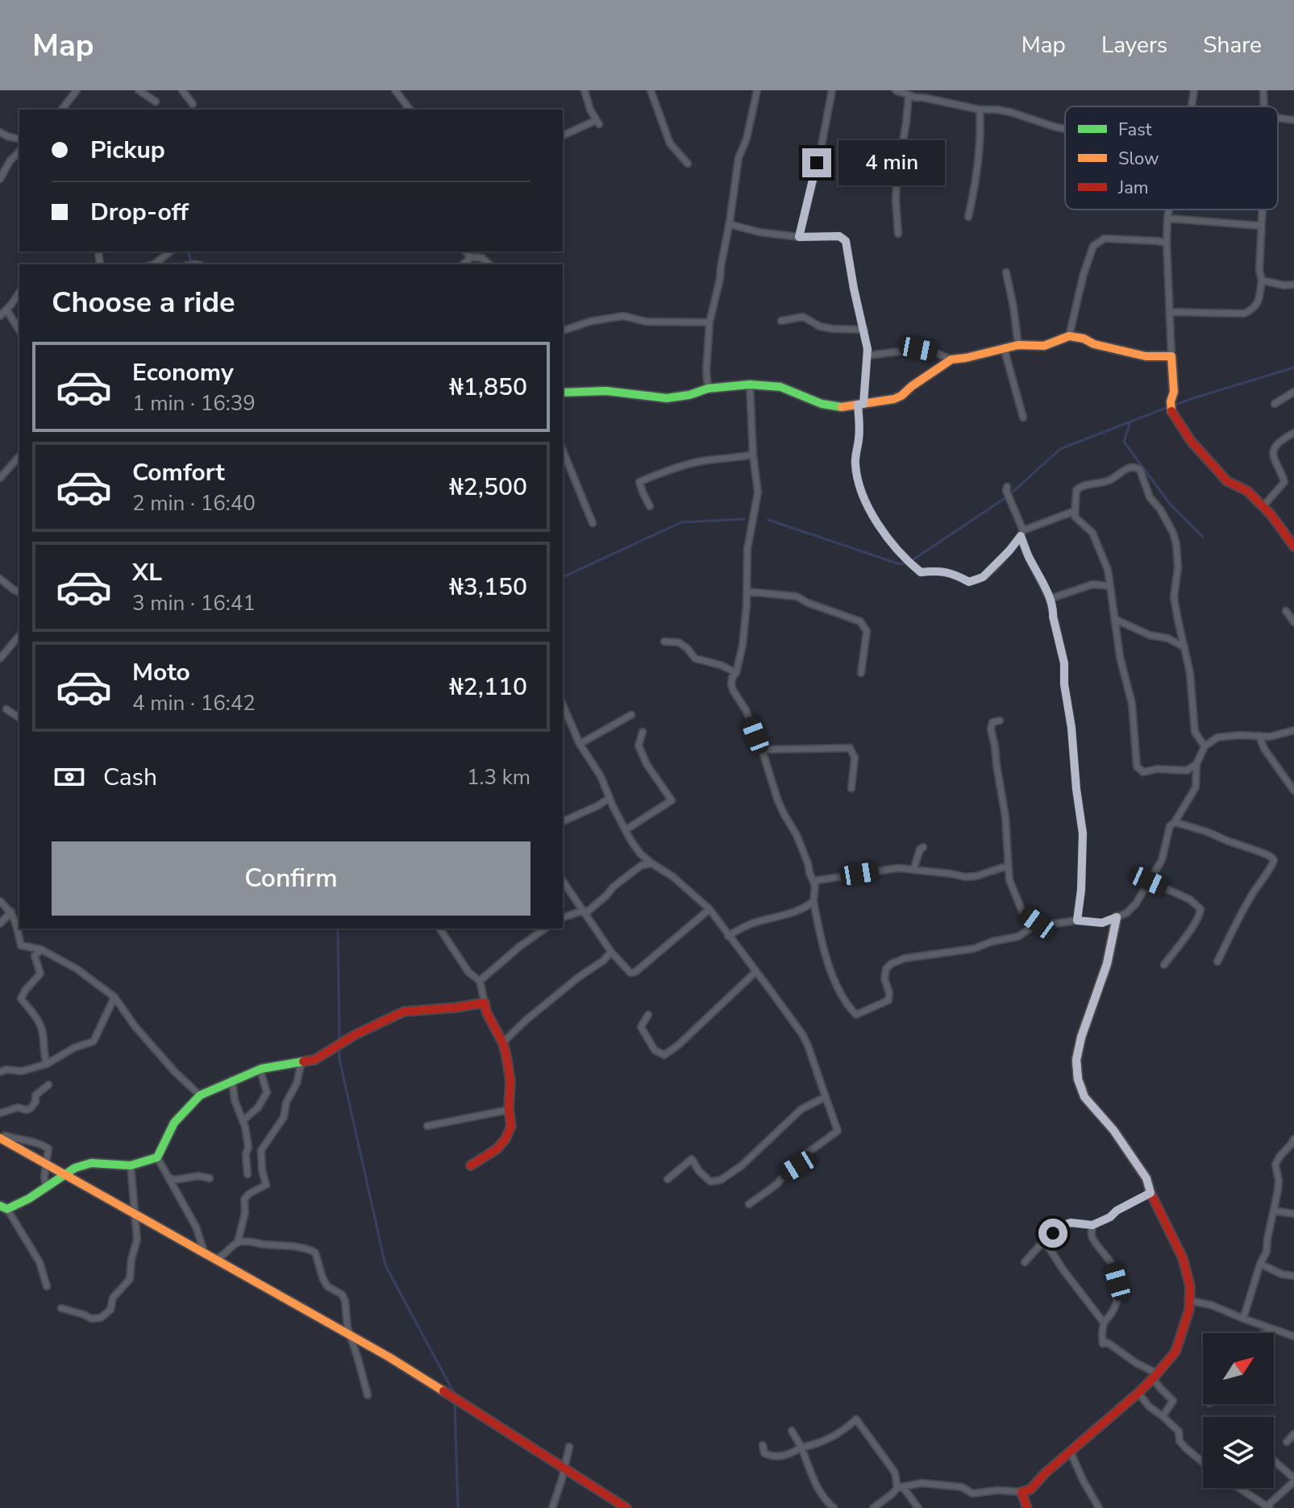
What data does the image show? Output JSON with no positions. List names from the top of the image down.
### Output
{
  "legend": ["Fast", "Slow", "Jam"],
  "north": "top right",
  "page": {
    "header": "Map",
    "nav": ["Map", "Layers", "Share"],
    "banner": ["Pickup", "Drop-off"],
    "bubble": "4 min",
    "heading": "Choose a ride",
    "list": [
      {
        "name": "Economy",
        "note": "1 min · 16:39",
        "value": "₦1,850"
      },
      {
        "name": "Comfort",
        "note": "2 min · 16:40",
        "value": "₦2,500"
      },
      {
        "name": "XL",
        "note": "3 min · 16:41",
        "value": "₦3,150"
      },
      {
        "name": "Moto",
        "note": "4 min · 16:42",
        "value": "₦2,110"
      }
    ],
    "pay": ["Cash", "1.3 km"],
    "buttons": "Confirm"
  }
}
